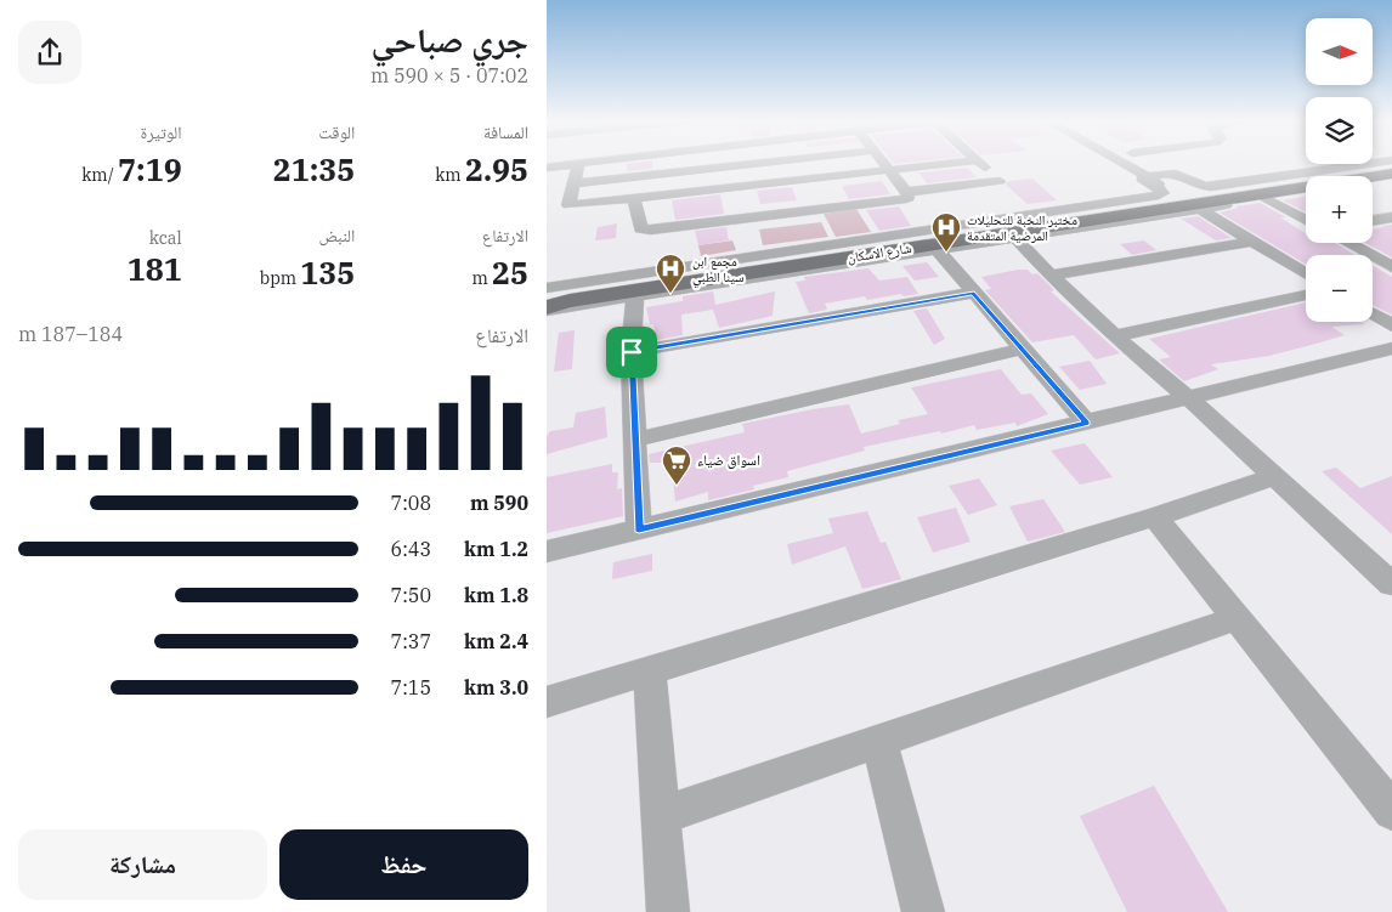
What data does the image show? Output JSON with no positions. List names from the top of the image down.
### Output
{
  "streets": {
    "main road": ["شارع الاسكان"]
  },
  "places": {
    "hospital": ["مختبر النخبة للتحليلات المرضية المتقدمة", "مجمع ابن سينا الطبي"],
    "supermarket": ["اسواق ضياء"]
  },
  "north": "right",
  "page": {
    "heading": ["جري صباحي", "07:02 · 5 × 590 m"],
    "map_buttons": ["+", "−"],
    "stats": [
      ["المسافة", "2.95 km"],
      ["الوقت", "21:35"],
      ["الوتيرة", "7:19 /km"],
      ["الارتفاع", "25 m"],
      ["النبض", "135 bpm"],
      ["kcal", "181"]
    ],
    "chart": ["الارتفاع", "184–187 m"],
    "list": [
      {
        "name": "590 m",
        "note": "7:08"
      },
      {
        "name": "1.2 km",
        "note": "6:43"
      },
      {
        "name": "1.8 km",
        "note": "7:50"
      },
      {
        "name": "2.4 km",
        "note": "7:37"
      },
      {
        "name": "3.0 km",
        "note": "7:15"
      }
    ],
    "buttons": ["حفظ", "مشاركة"]
  }
}
